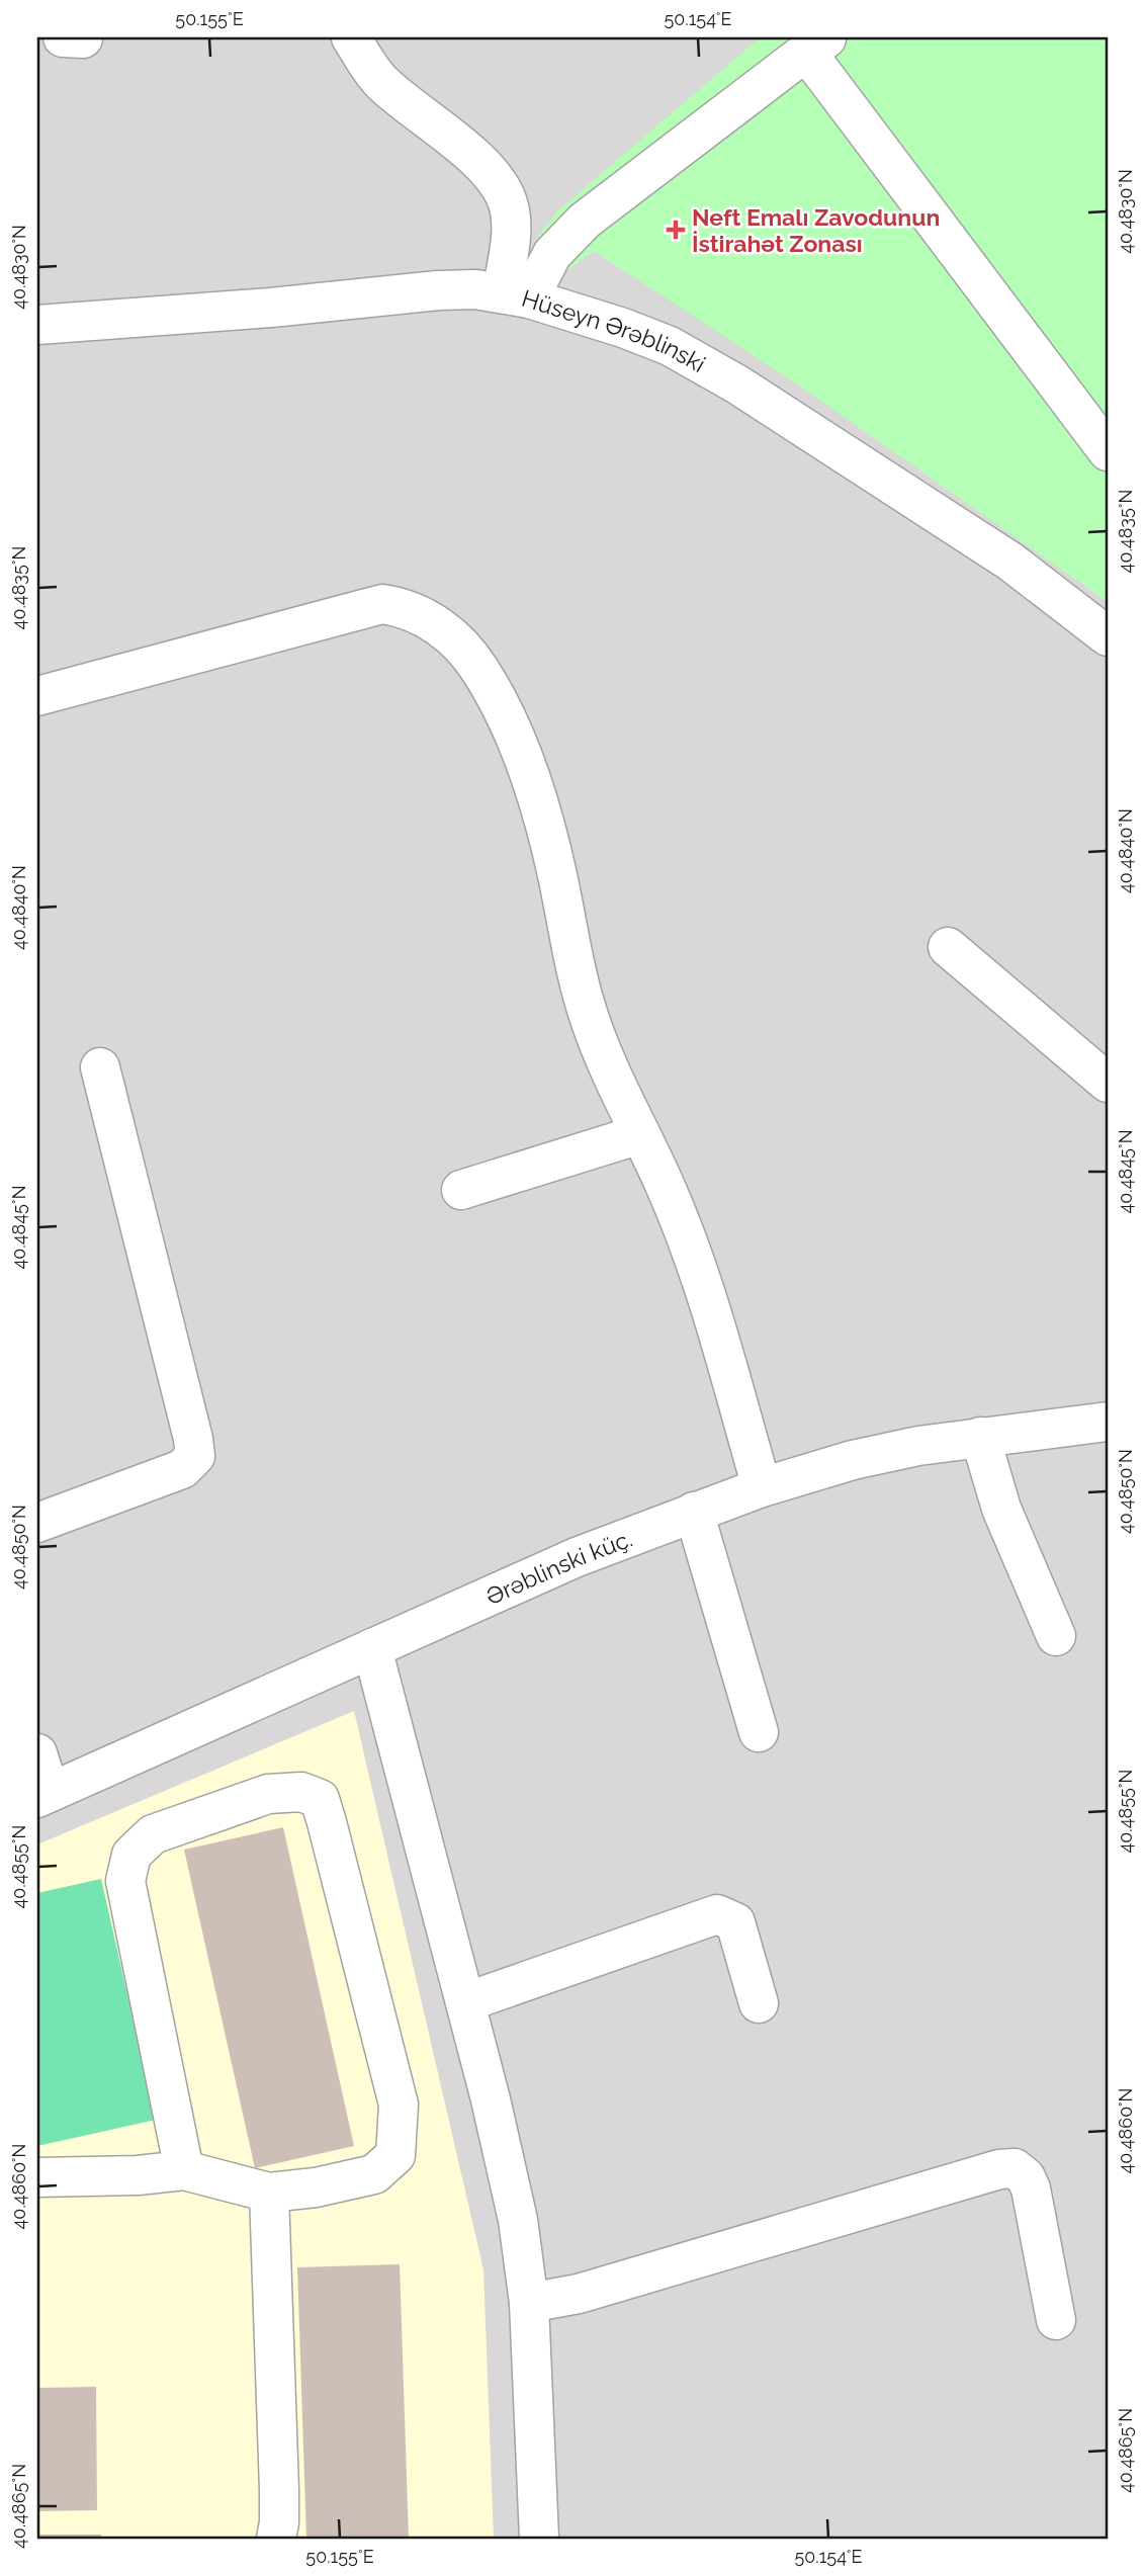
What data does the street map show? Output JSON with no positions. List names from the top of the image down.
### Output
{
  "streets": {
    "street": ["Hüseyn Ərəblinski", "Ərəblinski küç."]
  },
  "places": {
    "health": ["Neft Emalı Zavodunun İstirahət Zonası"]
  },
  "coordinates": [
    "50.155°E",
    "50.154°E",
    "40.4830°N",
    "40.4835°N",
    "40.4840°N",
    "40.4845°N",
    "40.4850°N",
    "40.4855°N",
    "40.4860°N",
    "40.4865°N"
  ]
}
